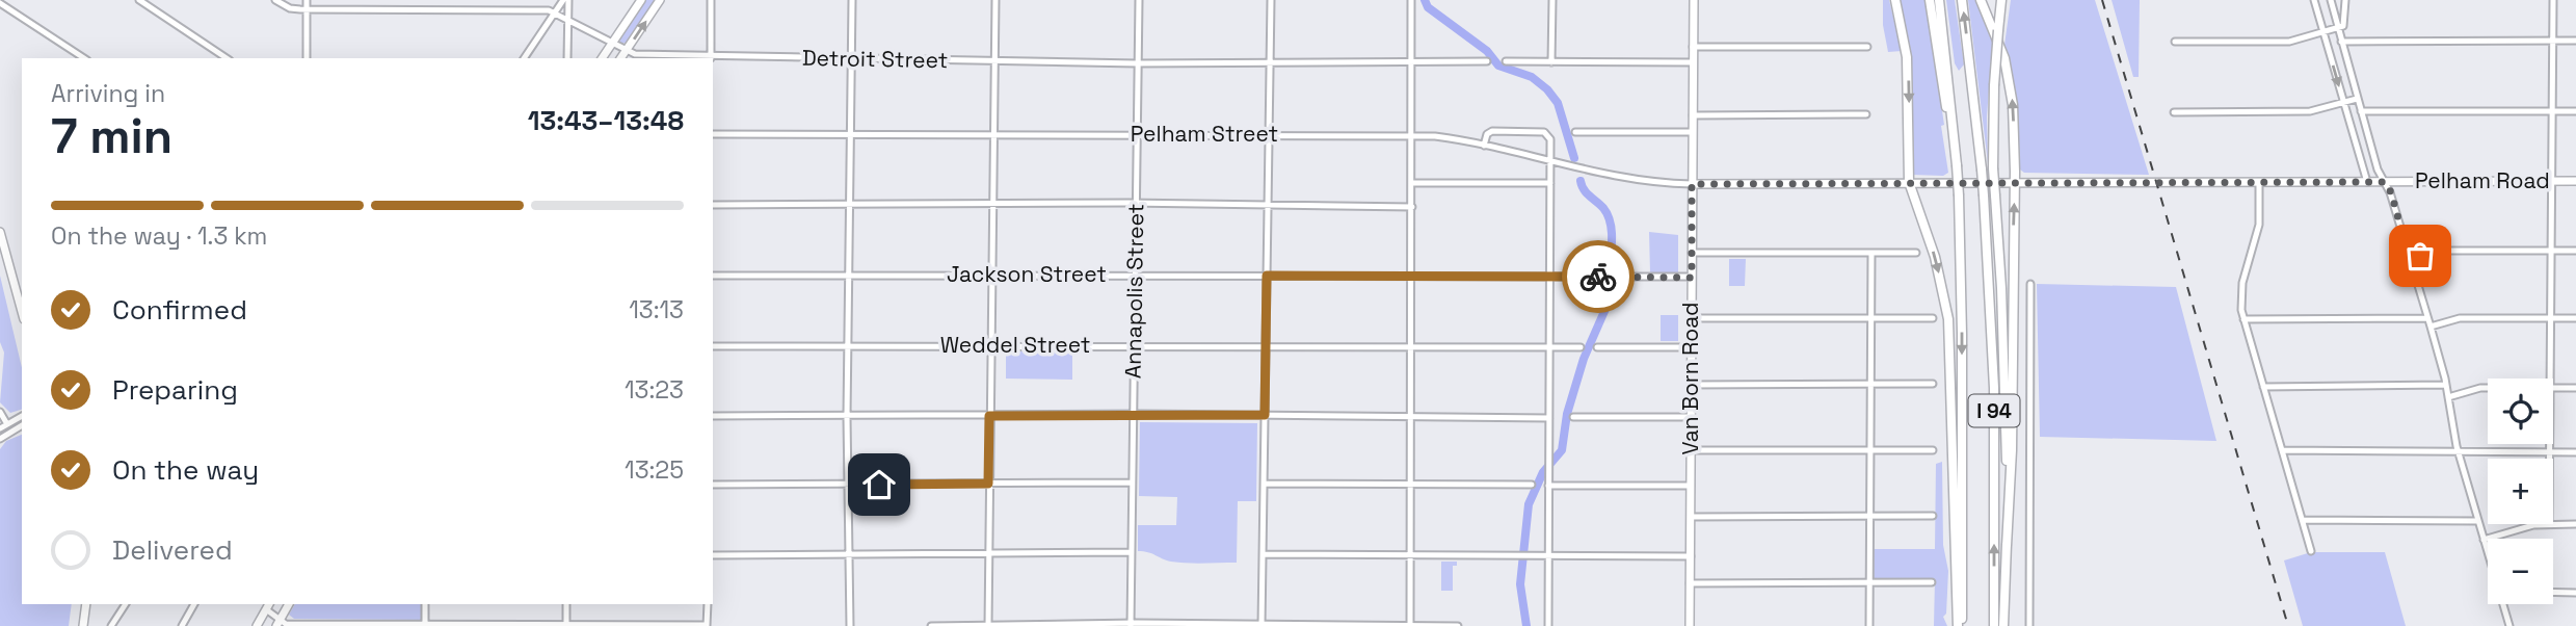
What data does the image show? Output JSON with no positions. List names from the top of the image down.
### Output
{
  "streets": {
    "highway": ["I 94"],
    "main road": ["Pelham Road", "Van Born Road"],
    "street": [
      "Detroit Street",
      "Pelham Street",
      "Jackson Street",
      "Annapolis Street",
      "Weddel Street"
    ]
  },
  "crossings": [
    ["Detroit Street", "Annapolis Street"],
    ["Pelham Street", "Pelham Road"],
    ["Pelham Street", "Annapolis Street"],
    ["Pelham Street", "Van Born Road"],
    ["Pelham Road", "Van Born Road"],
    ["Jackson Street", "Annapolis Street"],
    ["Jackson Street", "Van Born Road"],
    ["Annapolis Street", "Weddel Street"]
  ],
  "page": {
    "heading": ["7 min", "Arriving in", "13:43–13:48"],
    "bar": "On the way · 1.3 km",
    "list": [
      ["Confirmed", "13:13"],
      ["Preparing", "13:23"],
      ["On the way", "13:25"],
      "Delivered"
    ],
    "map_buttons": ["+", "−"]
  }
}
